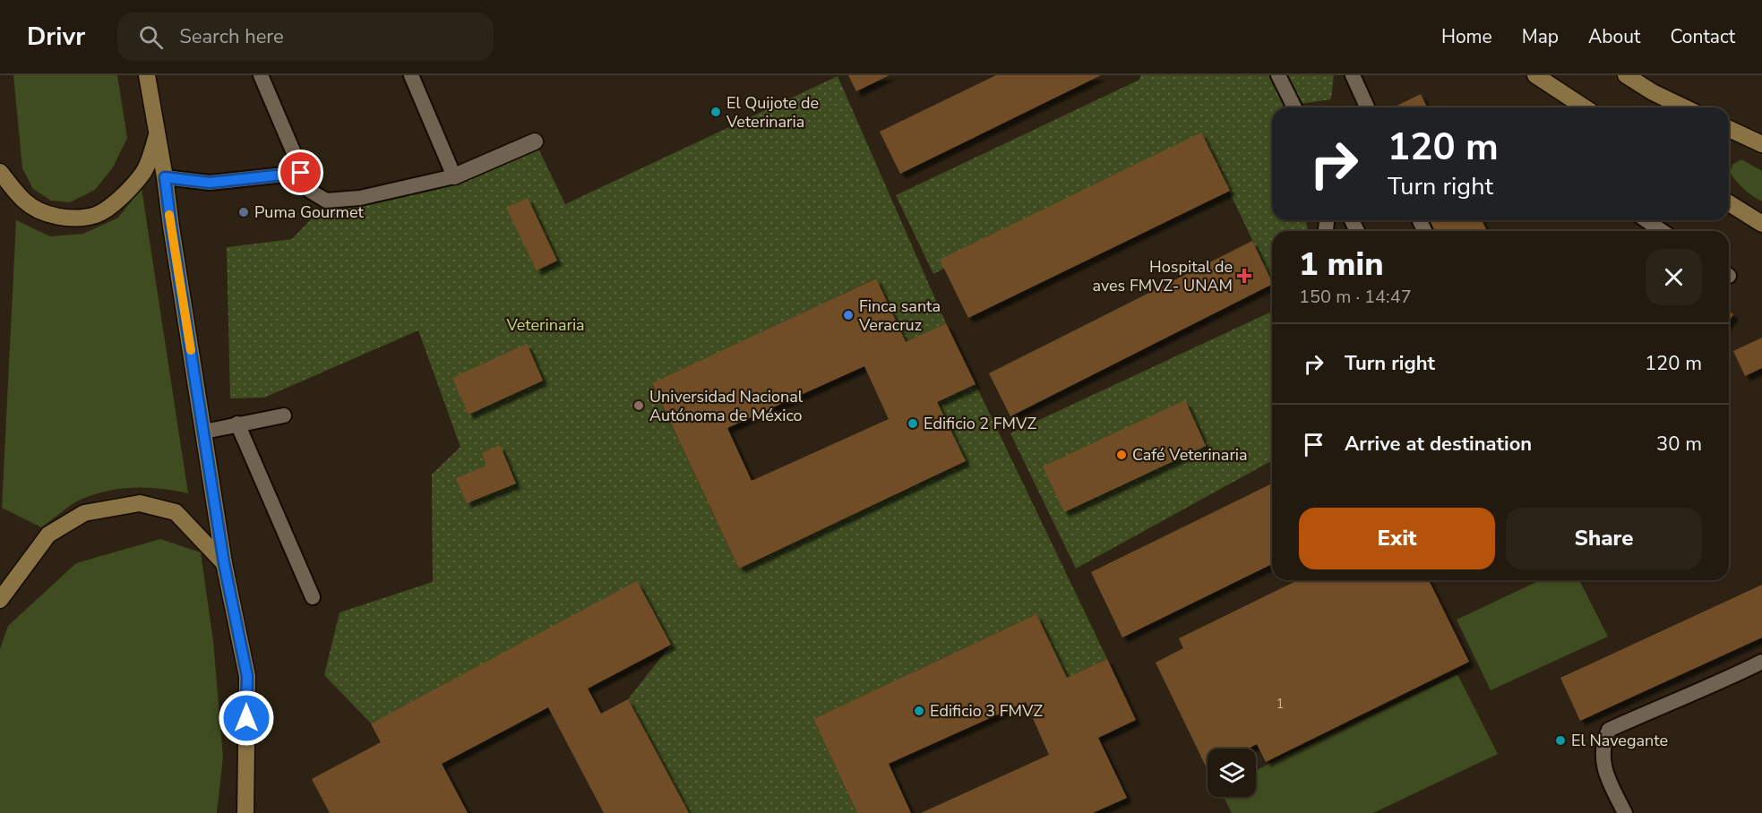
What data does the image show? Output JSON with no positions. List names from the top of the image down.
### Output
{
  "parks": ["Veterinaria"],
  "places": {
    "other": [
      "El Quijote de Veterinaria",
      "Puma Gourmet",
      "Finca santa Veracruz",
      "Universidad Nacional Autónoma de México",
      "Edificio 2 FMVZ",
      "Café Veterinaria",
      "Edificio 3 FMVZ",
      "El Navegante"
    ],
    "health": ["Hospital de aves FMVZ- UNAM"]
  },
  "house_numbers": ["1"],
  "page": {
    "header": "Drivr",
    "search": "Search here",
    "nav": [
      "Home",
      "Map",
      "About",
      "Contact"
    ],
    "turn": ["120 m", "Turn right"],
    "heading": ["1 min", "150 m · 14:47"],
    "list": [
      {
        "name": "Turn right",
        "value": "120 m"
      },
      {
        "name": "Arrive at destination",
        "value": "30 m"
      }
    ],
    "buttons": ["Exit", "Share"]
  }
}
